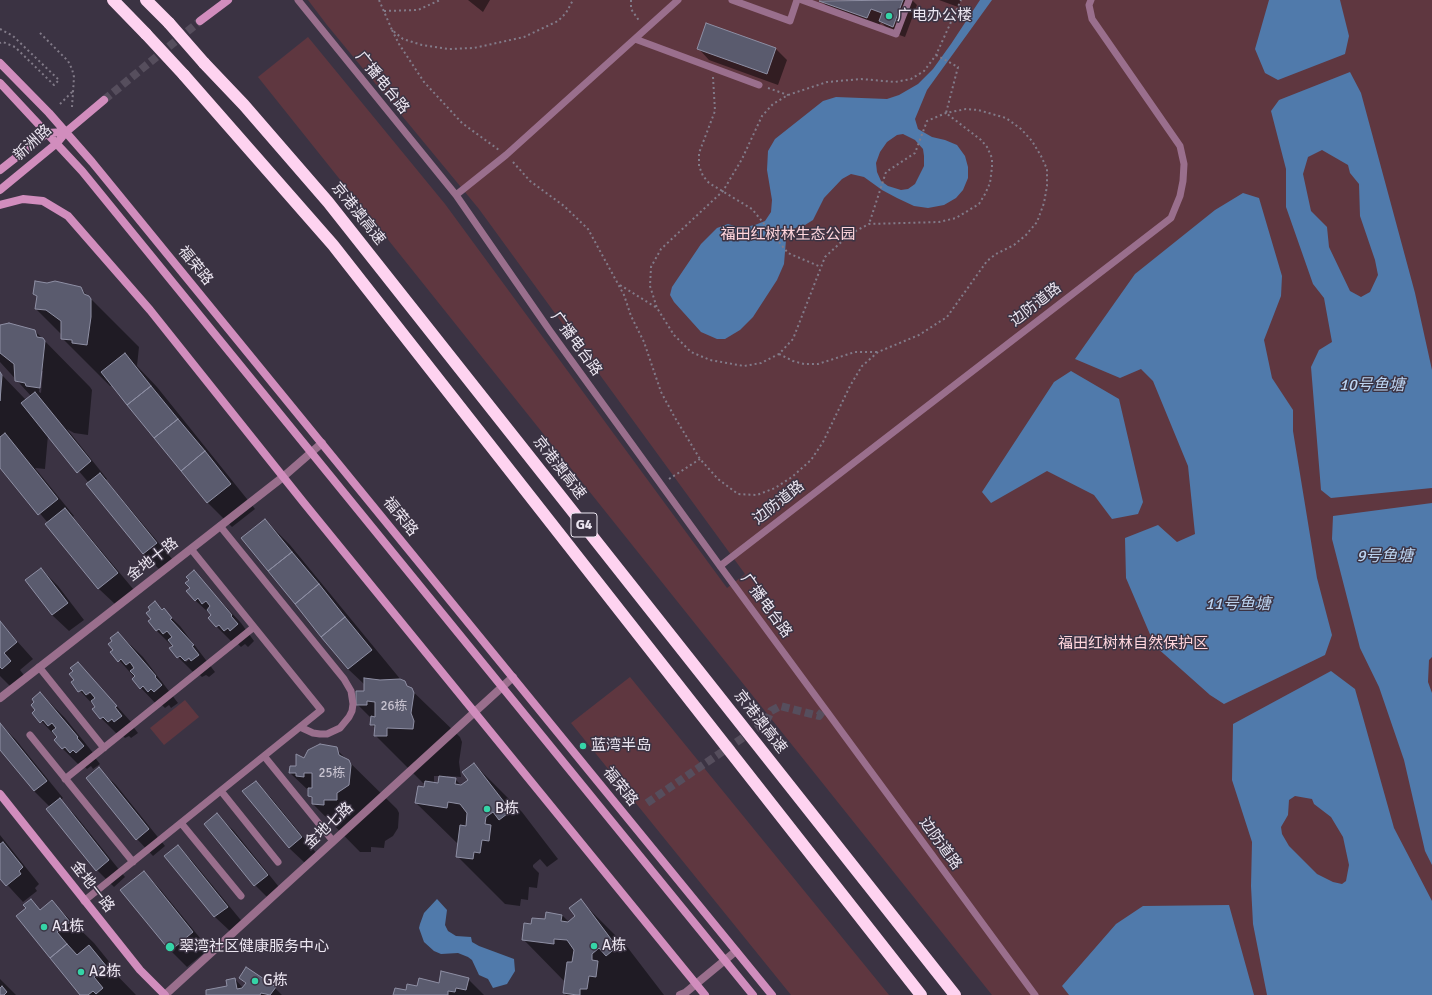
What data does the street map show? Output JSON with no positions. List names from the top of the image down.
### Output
{
  "streets": {
    "highway": ["京港澳高速", "G4"],
    "main road": ["新洲路", "福荣路", "金地一路"],
    "street": ["金地十路", "金地七路"],
    "lane": ["广播电台路", "边防道路"]
  },
  "crossings": [
    ["广播电台路", "边防道路"],
    ["新洲路", "福荣路"],
    ["福荣路", "金地十路"],
    ["福荣路", "金地七路"],
    ["金地七路", "金地一路"]
  ],
  "water": ["10号鱼塘", "9号鱼塘", "11号鱼塘"],
  "parks": ["福田红树林生态公园", "福田红树林自然保护区"],
  "places": [
    "广电办公楼",
    "蓝湾半岛",
    "B栋",
    "A1栋",
    "A栋",
    "翠湾社区健康服务中心",
    "A2栋",
    "G栋"
  ],
  "house_numbers": ["26栋", "25栋"]
}
